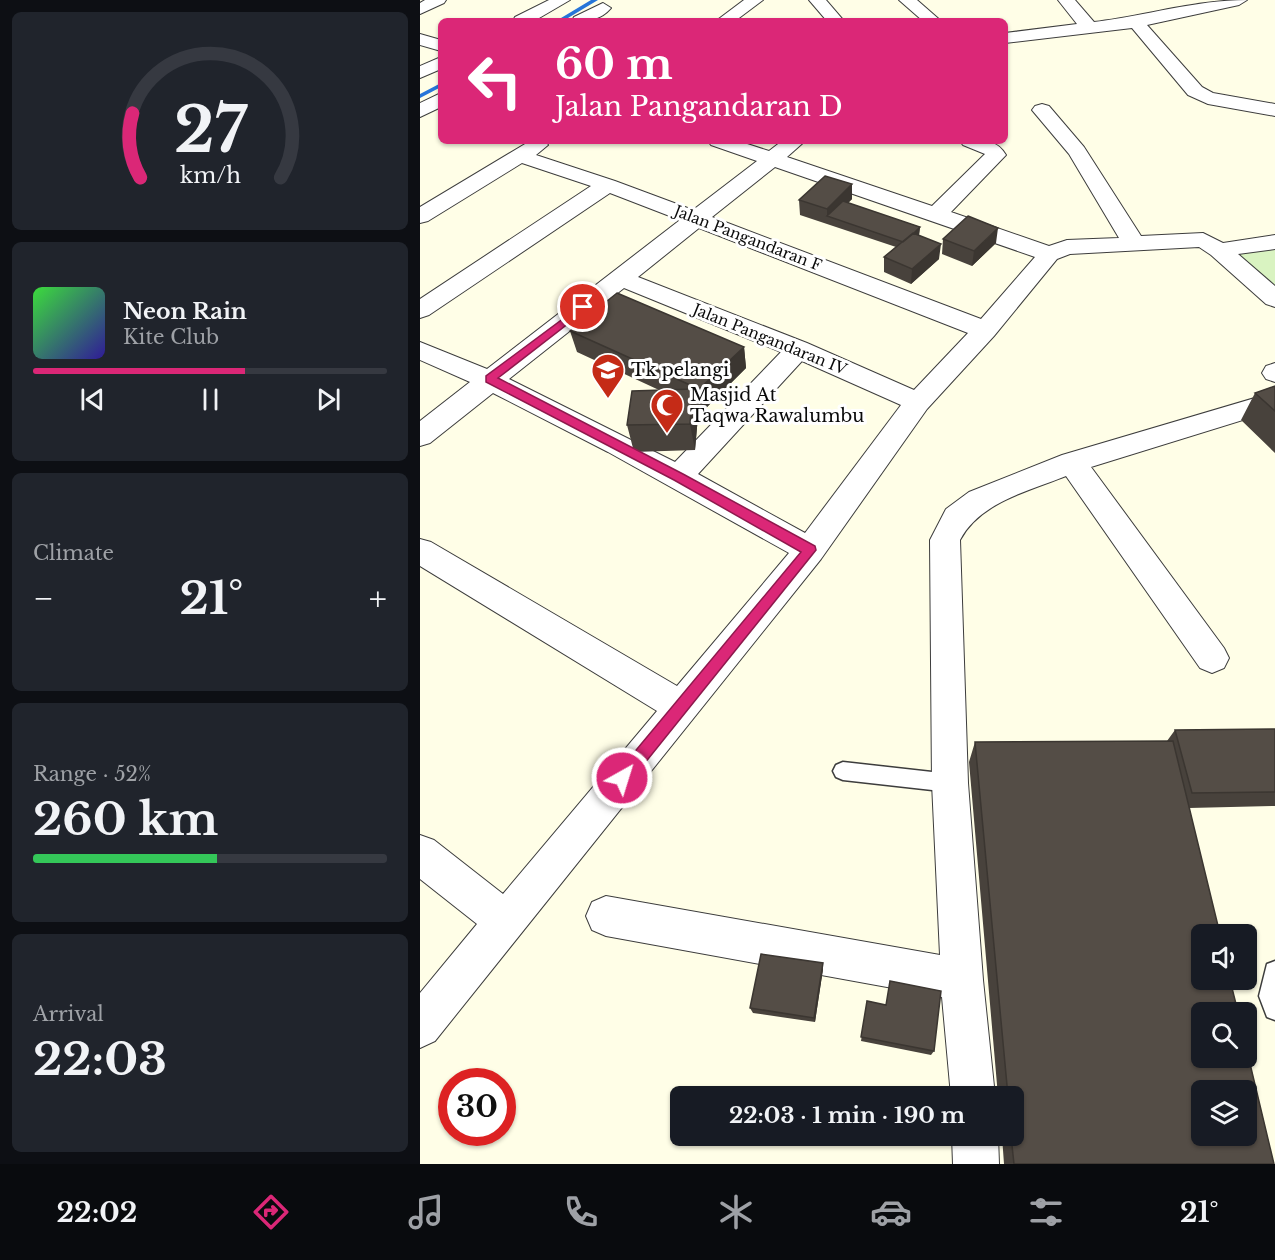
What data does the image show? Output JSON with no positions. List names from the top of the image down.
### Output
{
  "streets": {
    "street": ["Jalan Pangandaran F", "Jalan Pangandaran IV"]
  },
  "places": {
    "school or university": ["Tk pelangi"],
    "mosque": ["Masjid At Taqwa Rawalumbu"]
  },
  "page": {
    "turn": ["60 m", "Jalan Pangandaran D"],
    "song": ["Neon Rain", "Kite Club"],
    "tile": [
      "Climate",
      ["Range · 52%", "260 km"],
      ["Arrival", "22:03"]
    ],
    "heat": ["−", "21°", "+"],
    "limit": "30",
    "trip": "22:03 · 1 min · 190 m",
    "tabs": ["22:02", "21°"],
    "gauge": ["27", "km/h"]
  }
}
